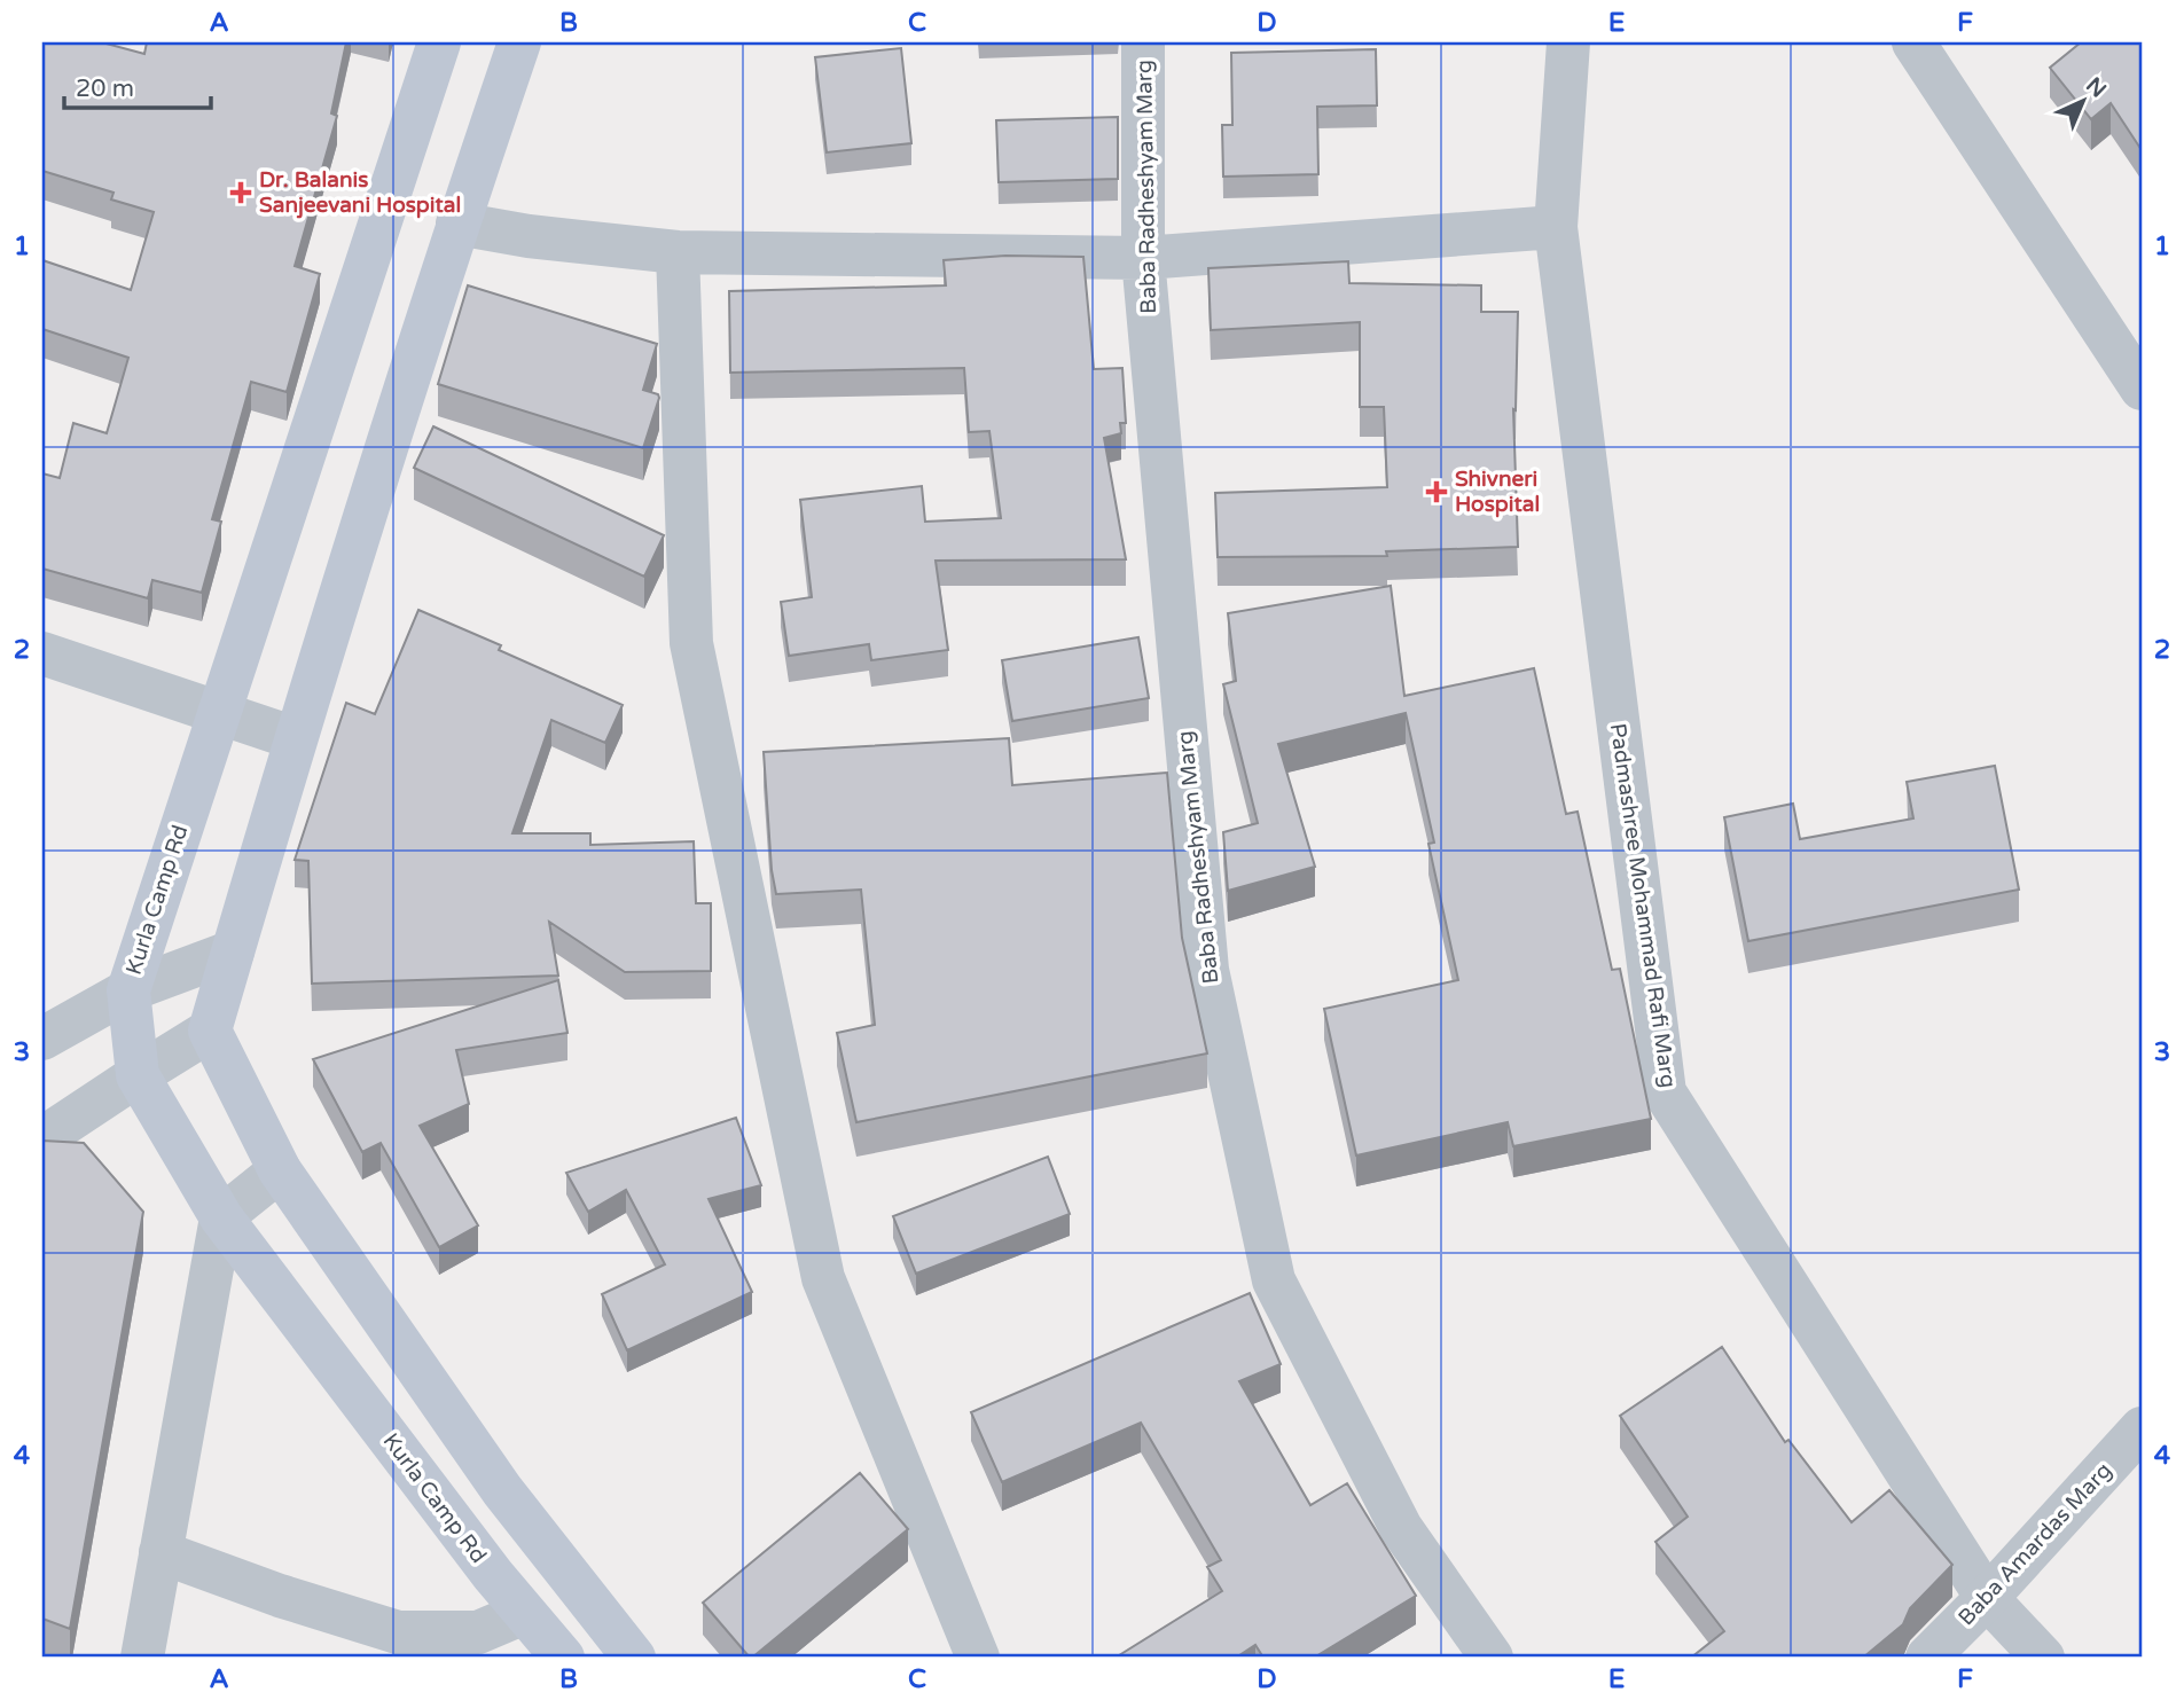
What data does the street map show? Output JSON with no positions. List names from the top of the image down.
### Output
{
  "streets": {
    "main road": ["Kurla Camp Rd"],
    "street": ["Baba Radheshyam Marg", "Padmashree Mohammad Rafi Marg", "Baba Amardas Marg"]
  },
  "crossings": [
    ["Padmashree Mohammad Rafi Marg", "Baba Amardas Marg"]
  ],
  "places": {
    "health": ["Dr. Balanis Sanjeevani Hospital", "Shivneri Hospital"]
  },
  "scale_bar": "20 m",
  "north": "top right",
  "grid": {
    "columns": [
      "A",
      "B",
      "C",
      "D",
      "E",
      "F"
    ],
    "rows": [
      "1",
      "2",
      "3",
      "4"
    ]
  }
}
